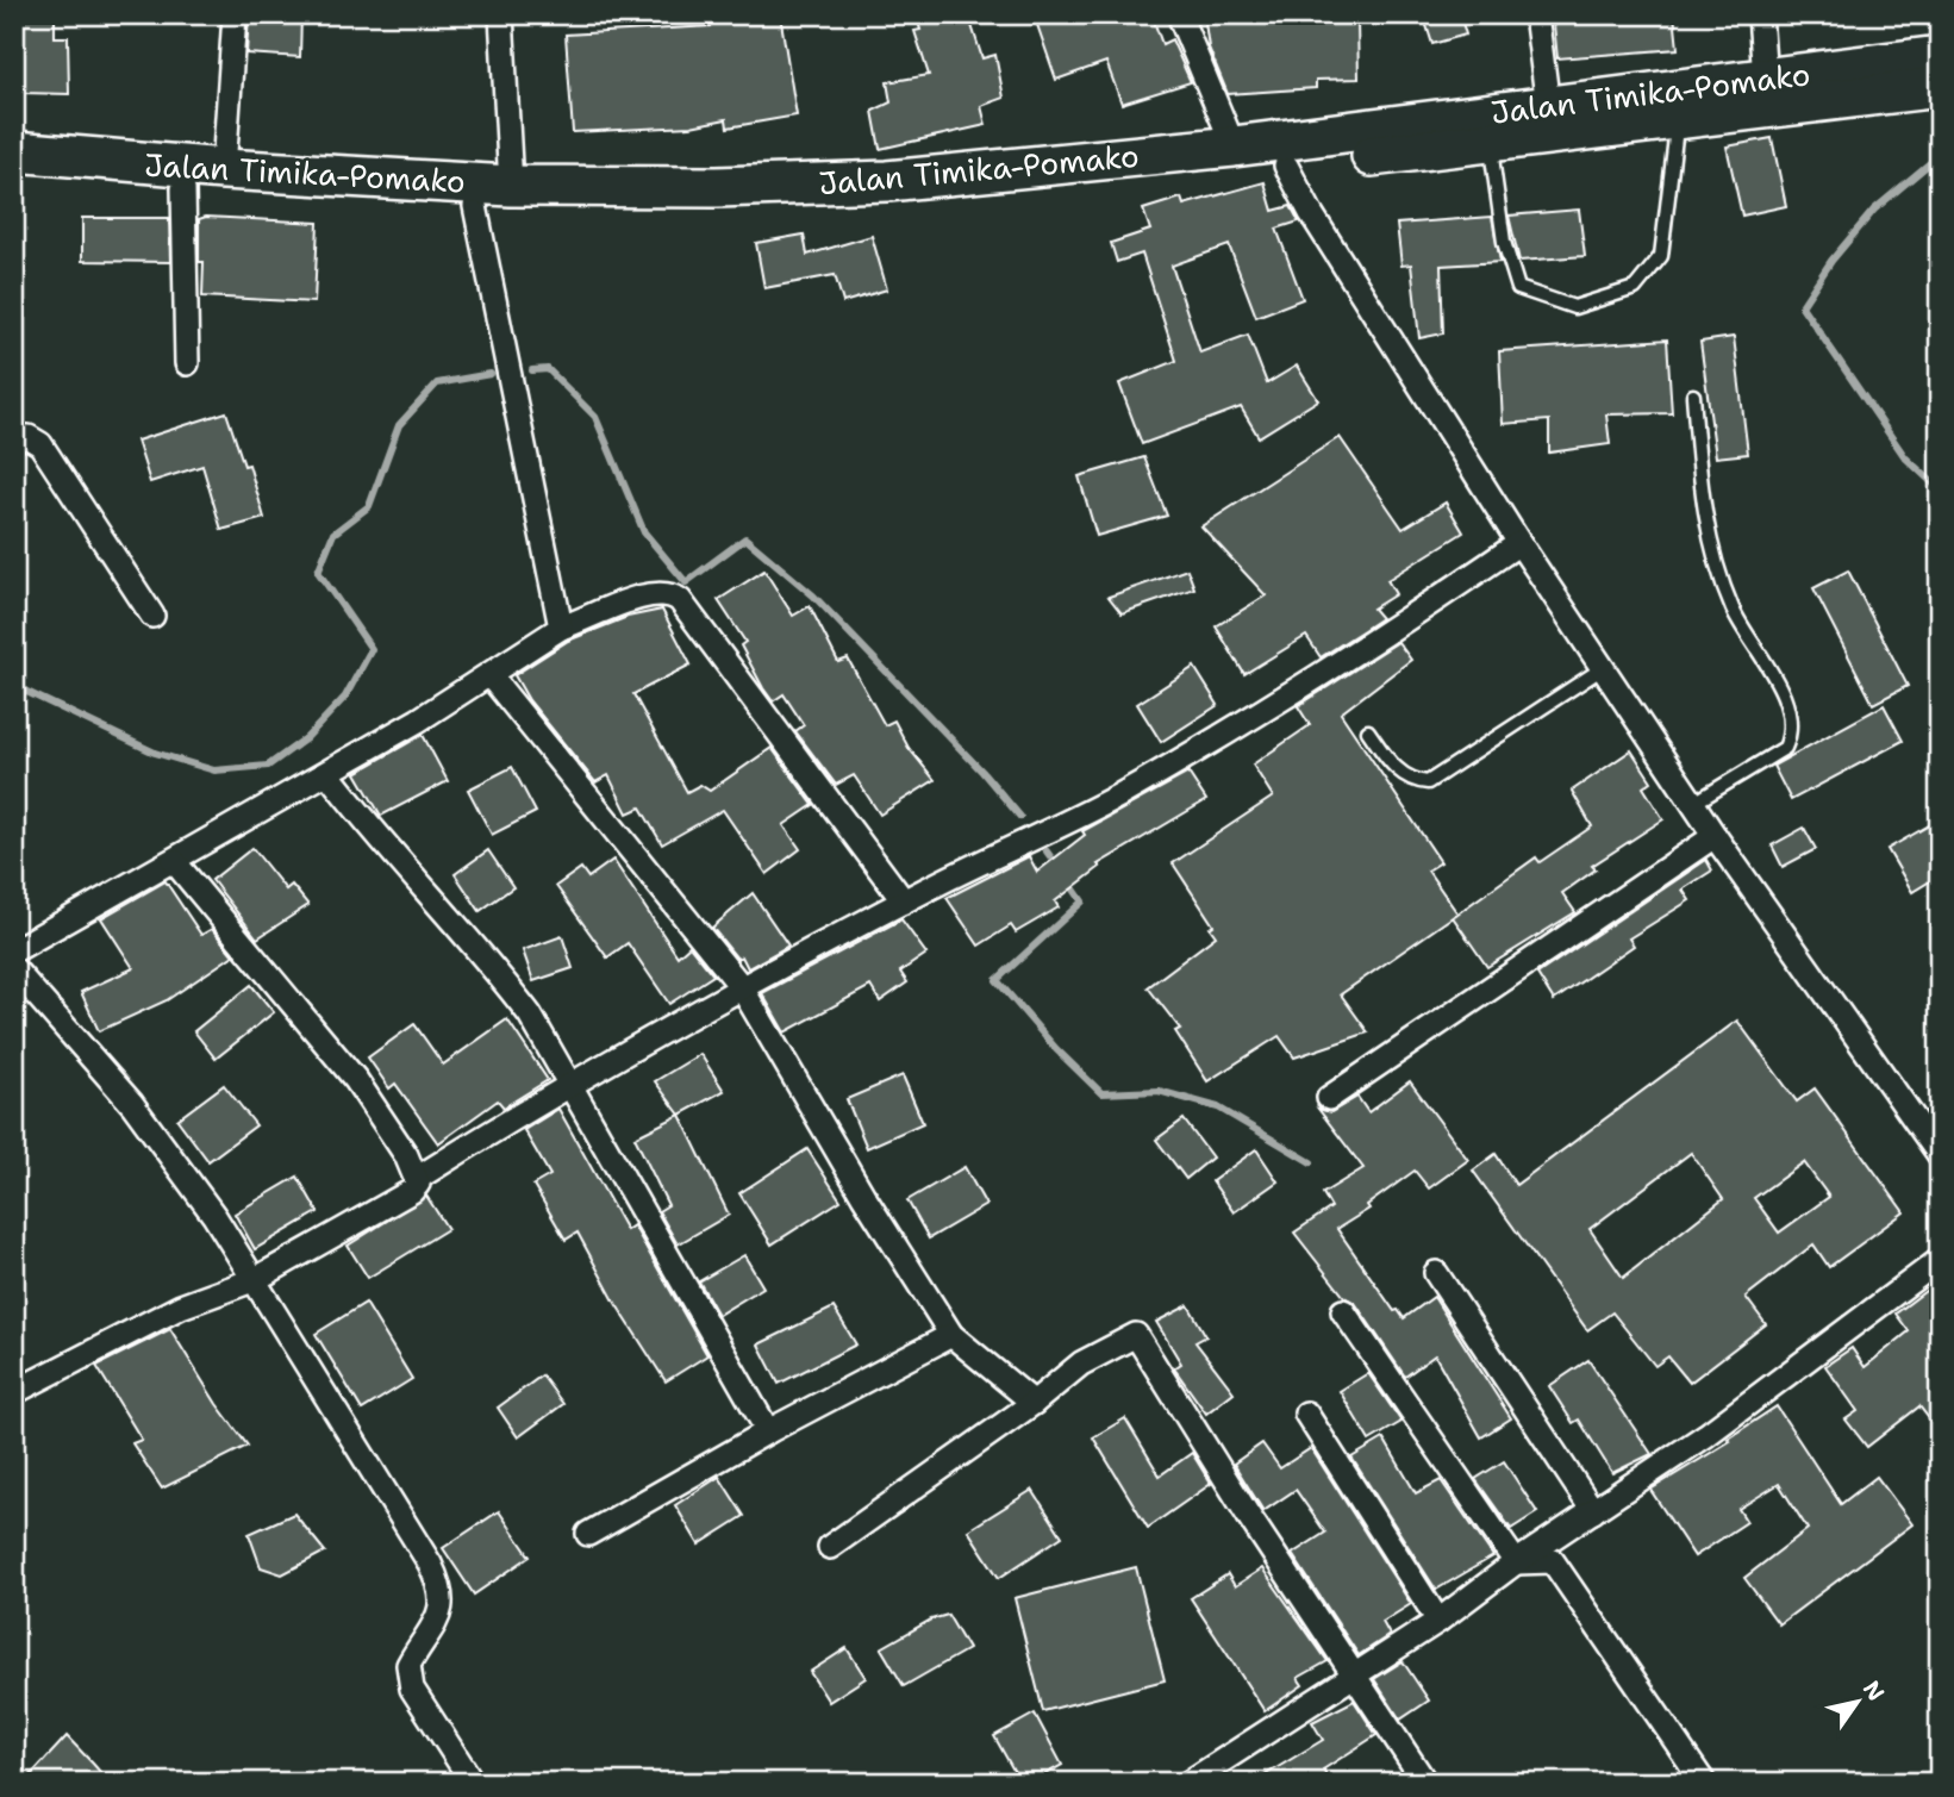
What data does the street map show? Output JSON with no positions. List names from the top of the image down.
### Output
{
  "streets": {
    "highway": ["Jalan Timika-Pomako"]
  },
  "north": "top right"
}
